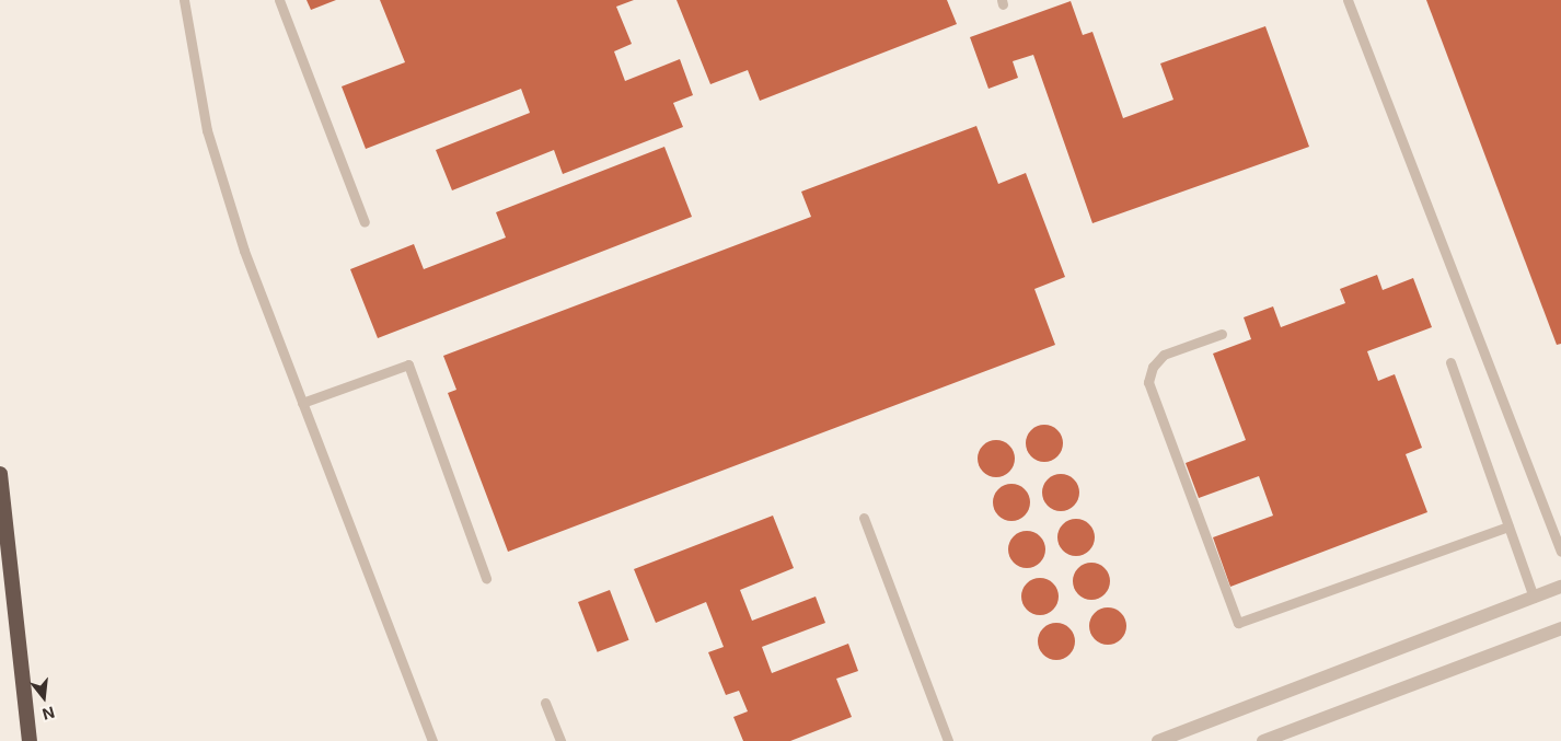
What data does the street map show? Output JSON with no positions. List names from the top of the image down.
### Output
{
  "north": "bottom"
}
